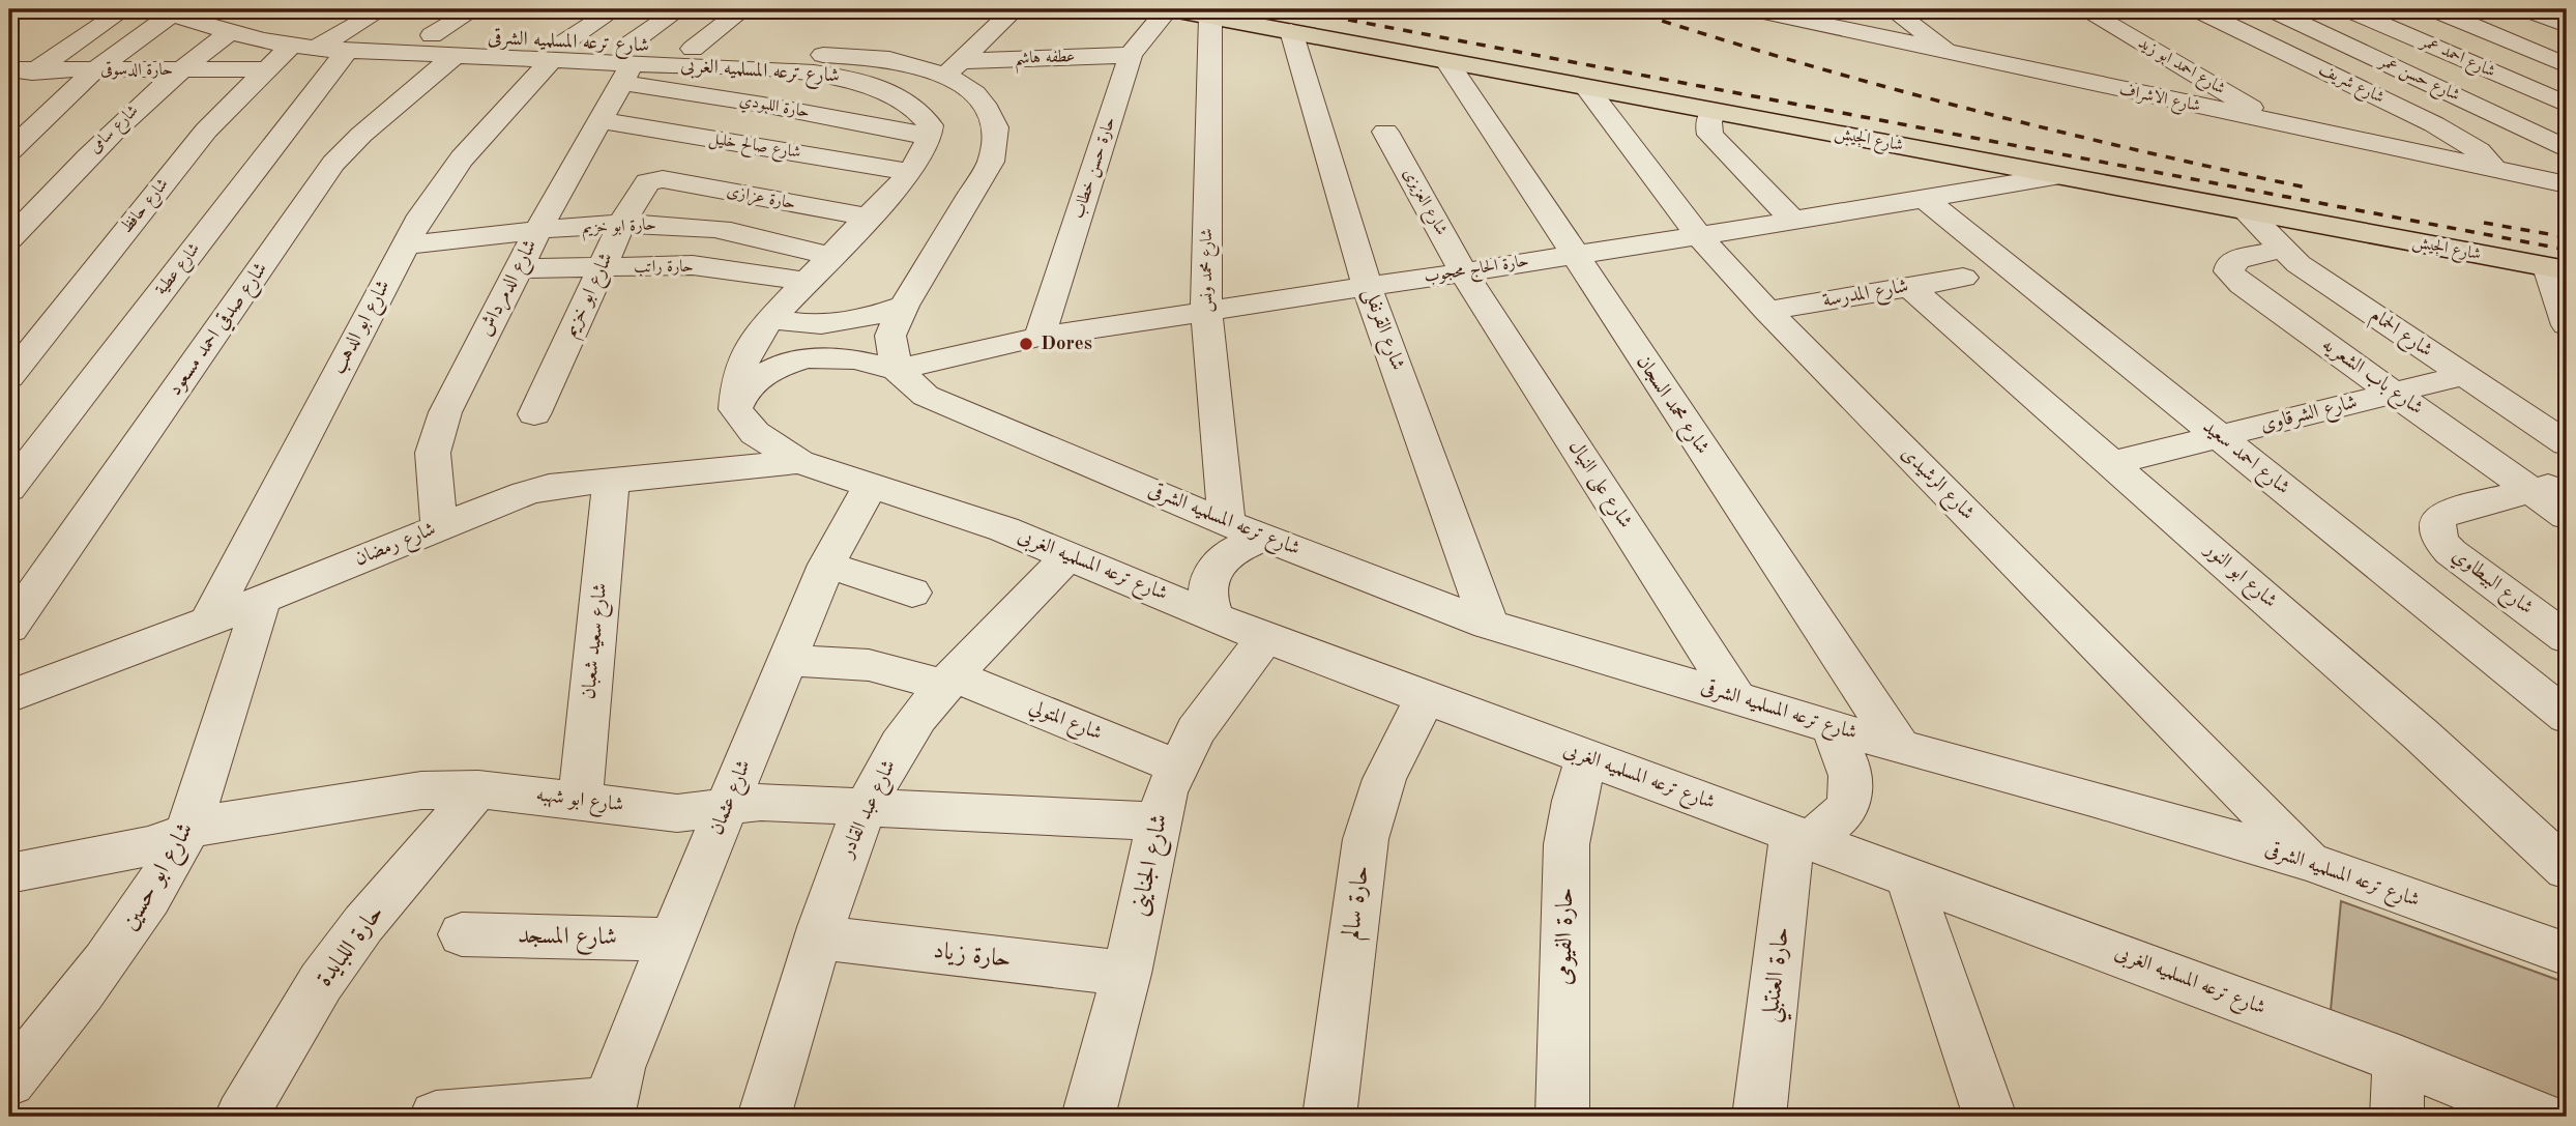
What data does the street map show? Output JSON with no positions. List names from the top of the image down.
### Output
{
  "streets": {
    "main road": ["شارع الجيش"],
    "street": [
      "شارع ترعه المسلميه الشرقى",
      "شارع احمد عمر",
      "عطفه هاشم",
      "شارع احمد ابو زيد",
      "حارة الدسوقى",
      "شارع ترعه المسلميه الغربى",
      "شارع حسن عمر",
      "شارع شريف",
      "شارع الاشراف",
      "حارة اللبودي",
      "شارع سامى",
      "شارع صالح خليل",
      "حارة حسن خطاب",
      "حارة عزازى",
      "شارع العزيزى",
      "شارع حافظ",
      "حارة ابو خزيم",
      "حارة راتب",
      "شارع عطية",
      "حارة الحاج محجوب",
      "شارع محمد ونس",
      "شارع الدمرداش",
      "شارع المدرسة",
      "شارع ابو خزيم",
      "شارع ابو الدهب",
      "شارع صدقي احمد مسعود",
      "شارع القرنفلى",
      "شارع الحمام",
      "شارع باب الشعريه",
      "شارع محمد السجان",
      "شارع الشرقاوى",
      "شارع احمد سعيد",
      "شارع الرشيدى",
      "شارع على النيال",
      "شارع رمضان",
      "شارع ابو النور",
      "شارع البيطاوي",
      "شارع سعيد شعبان",
      "شارع المتولي",
      "شارع عثمان",
      "شارع ابو شهبه",
      "شارع عبد القادر",
      "شارع الجناينى",
      "شارع ابو حسين",
      "حارة سالم",
      "شارع المسجد",
      "حارة الفيومى",
      "حارة اللبايدة",
      "حارة زياد",
      "حارة العنتبلي"
    ]
  },
  "crossings": [
    ["شارع ترعه المسلميه الشرقى", "عطفه هاشم"],
    ["شارع ترعه المسلميه الشرقى", "شارع ترعه المسلميه الغربى"],
    ["شارع ترعه المسلميه الشرقى", "حارة اللبودي"],
    ["شارع ترعه المسلميه الشرقى", "شارع سامى"],
    ["شارع ترعه المسلميه الشرقى", "شارع عطية"],
    ["شارع ترعه المسلميه الشرقى", "حارة الحاج محجوب"],
    ["شارع ترعه المسلميه الشرقى", "شارع محمد ونس"],
    ["شارع ترعه المسلميه الشرقى", "شارع الدمرداش"],
    ["شارع ترعه المسلميه الشرقى", "شارع ابو الدهب"],
    ["شارع ترعه المسلميه الشرقى", "شارع صدقي احمد مسعود"],
    ["شارع ترعه المسلميه الشرقى", "شارع القرنفلى"],
    ["شارع ترعه المسلميه الشرقى", "شارع محمد السجان"],
    ["شارع ترعه المسلميه الشرقى", "شارع الرشيدى"],
    ["شارع ترعه المسلميه الشرقى", "شارع على النيال"],
    ["عطفه هاشم", "حارة حسن خطاب"],
    ["شارع احمد ابو زيد", "شارع الاشراف"],
    ["حارة الدسوقى", "شارع سامى"],
    ["حارة الدسوقى", "شارع حافظ"],
    ["شارع ترعه المسلميه الغربى", "حارة اللبودي"],
    ["شارع ترعه المسلميه الغربى", "شارع الدمرداش"],
    ["شارع ترعه المسلميه الغربى", "شارع رمضان"],
    ["شارع ترعه المسلميه الغربى", "شارع عثمان"],
    ["شارع ترعه المسلميه الغربى", "شارع عبد القادر"],
    ["شارع ترعه المسلميه الغربى", "شارع الجناينى"],
    ["شارع ترعه المسلميه الغربى", "حارة سالم"],
    ["شارع ترعه المسلميه الغربى", "حارة الفيومى"],
    ["شارع ترعه المسلميه الغربى", "حارة العنتبلي"],
    ["شارع شريف", "شارع الاشراف"],
    ["حارة اللبودي", "شارع الدمرداش"],
    ["شارع الجيش", "حارة حسن خطاب"],
    ["شارع الجيش", "حارة الحاج محجوب"],
    ["شارع الجيش", "شارع محمد ونس"],
    ["شارع الجيش", "شارع القرنفلى"],
    ["شارع الجيش", "شارع الحمام"],
    ["شارع الجيش", "شارع محمد السجان"],
    ["شارع الجيش", "شارع الرشيدى"],
    ["شارع صالح خليل", "شارع الدمرداش"],
    ["حارة حسن خطاب", "حارة الحاج محجوب"],
    ["حارة عزازى", "شارع ابو خزيم"],
    ["شارع العزيزى", "حارة الحاج محجوب"],
    ["شارع العزيزى", "شارع على النيال"],
    ["حارة ابو خزيم", "شارع الدمرداش"],
    ["حارة ابو خزيم", "شارع ابو خزيم"],
    ["حارة ابو خزيم", "شارع ابو الدهب"],
    ["حارة راتب", "شارع الدمرداش"],
    ["حارة راتب", "شارع ابو خزيم"],
    ["حارة الحاج محجوب", "شارع محمد ونس"],
    ["حارة الحاج محجوب", "شارع القرنفلى"],
    ["حارة الحاج محجوب", "شارع محمد السجان"],
    ["حارة الحاج محجوب", "شارع احمد سعيد"],
    ["حارة الحاج محجوب", "شارع الرشيدى"],
    ["حارة الحاج محجوب", "شارع على النيال"],
    ["شارع الدمرداش", "شارع رمضان"],
    ["شارع المدرسة", "شارع الرشيدى"],
    ["شارع المدرسة", "شارع ابو النور"],
    ["شارع ابو الدهب", "شارع رمضان"],
    ["شارع الحمام", "شارع باب الشعريه"],
    ["شارع الحمام", "شارع الشرقاوى"],
    ["شارع باب الشعريه", "شارع الشرقاوى"],
    ["شارع باب الشعريه", "شارع البيطاوي"],
    ["شارع الشرقاوى", "شارع احمد سعيد"],
    ["شارع الشرقاوى", "شارع ابو النور"],
    ["شارع رمضان", "شارع سعيد شعبان"],
    ["شارع رمضان", "شارع ابو حسين"],
    ["شارع سعيد شعبان", "شارع ابو شهبه"],
    ["شارع المتولي", "شارع عثمان"],
    ["شارع المتولي", "شارع عبد القادر"],
    ["شارع المتولي", "شارع الجناينى"],
    ["شارع عثمان", "شارع ابو شهبه"],
    ["شارع عثمان", "شارع المسجد"],
    ["شارع ابو شهبه", "شارع عبد القادر"],
    ["شارع ابو شهبه", "شارع الجناينى"],
    ["شارع ابو شهبه", "شارع ابو حسين"],
    ["شارع ابو شهبه", "حارة اللبايدة"],
    ["شارع عبد القادر", "حارة زياد"],
    ["شارع الجناينى", "حارة زياد"]
  ],
  "places": ["Dores"]
}
